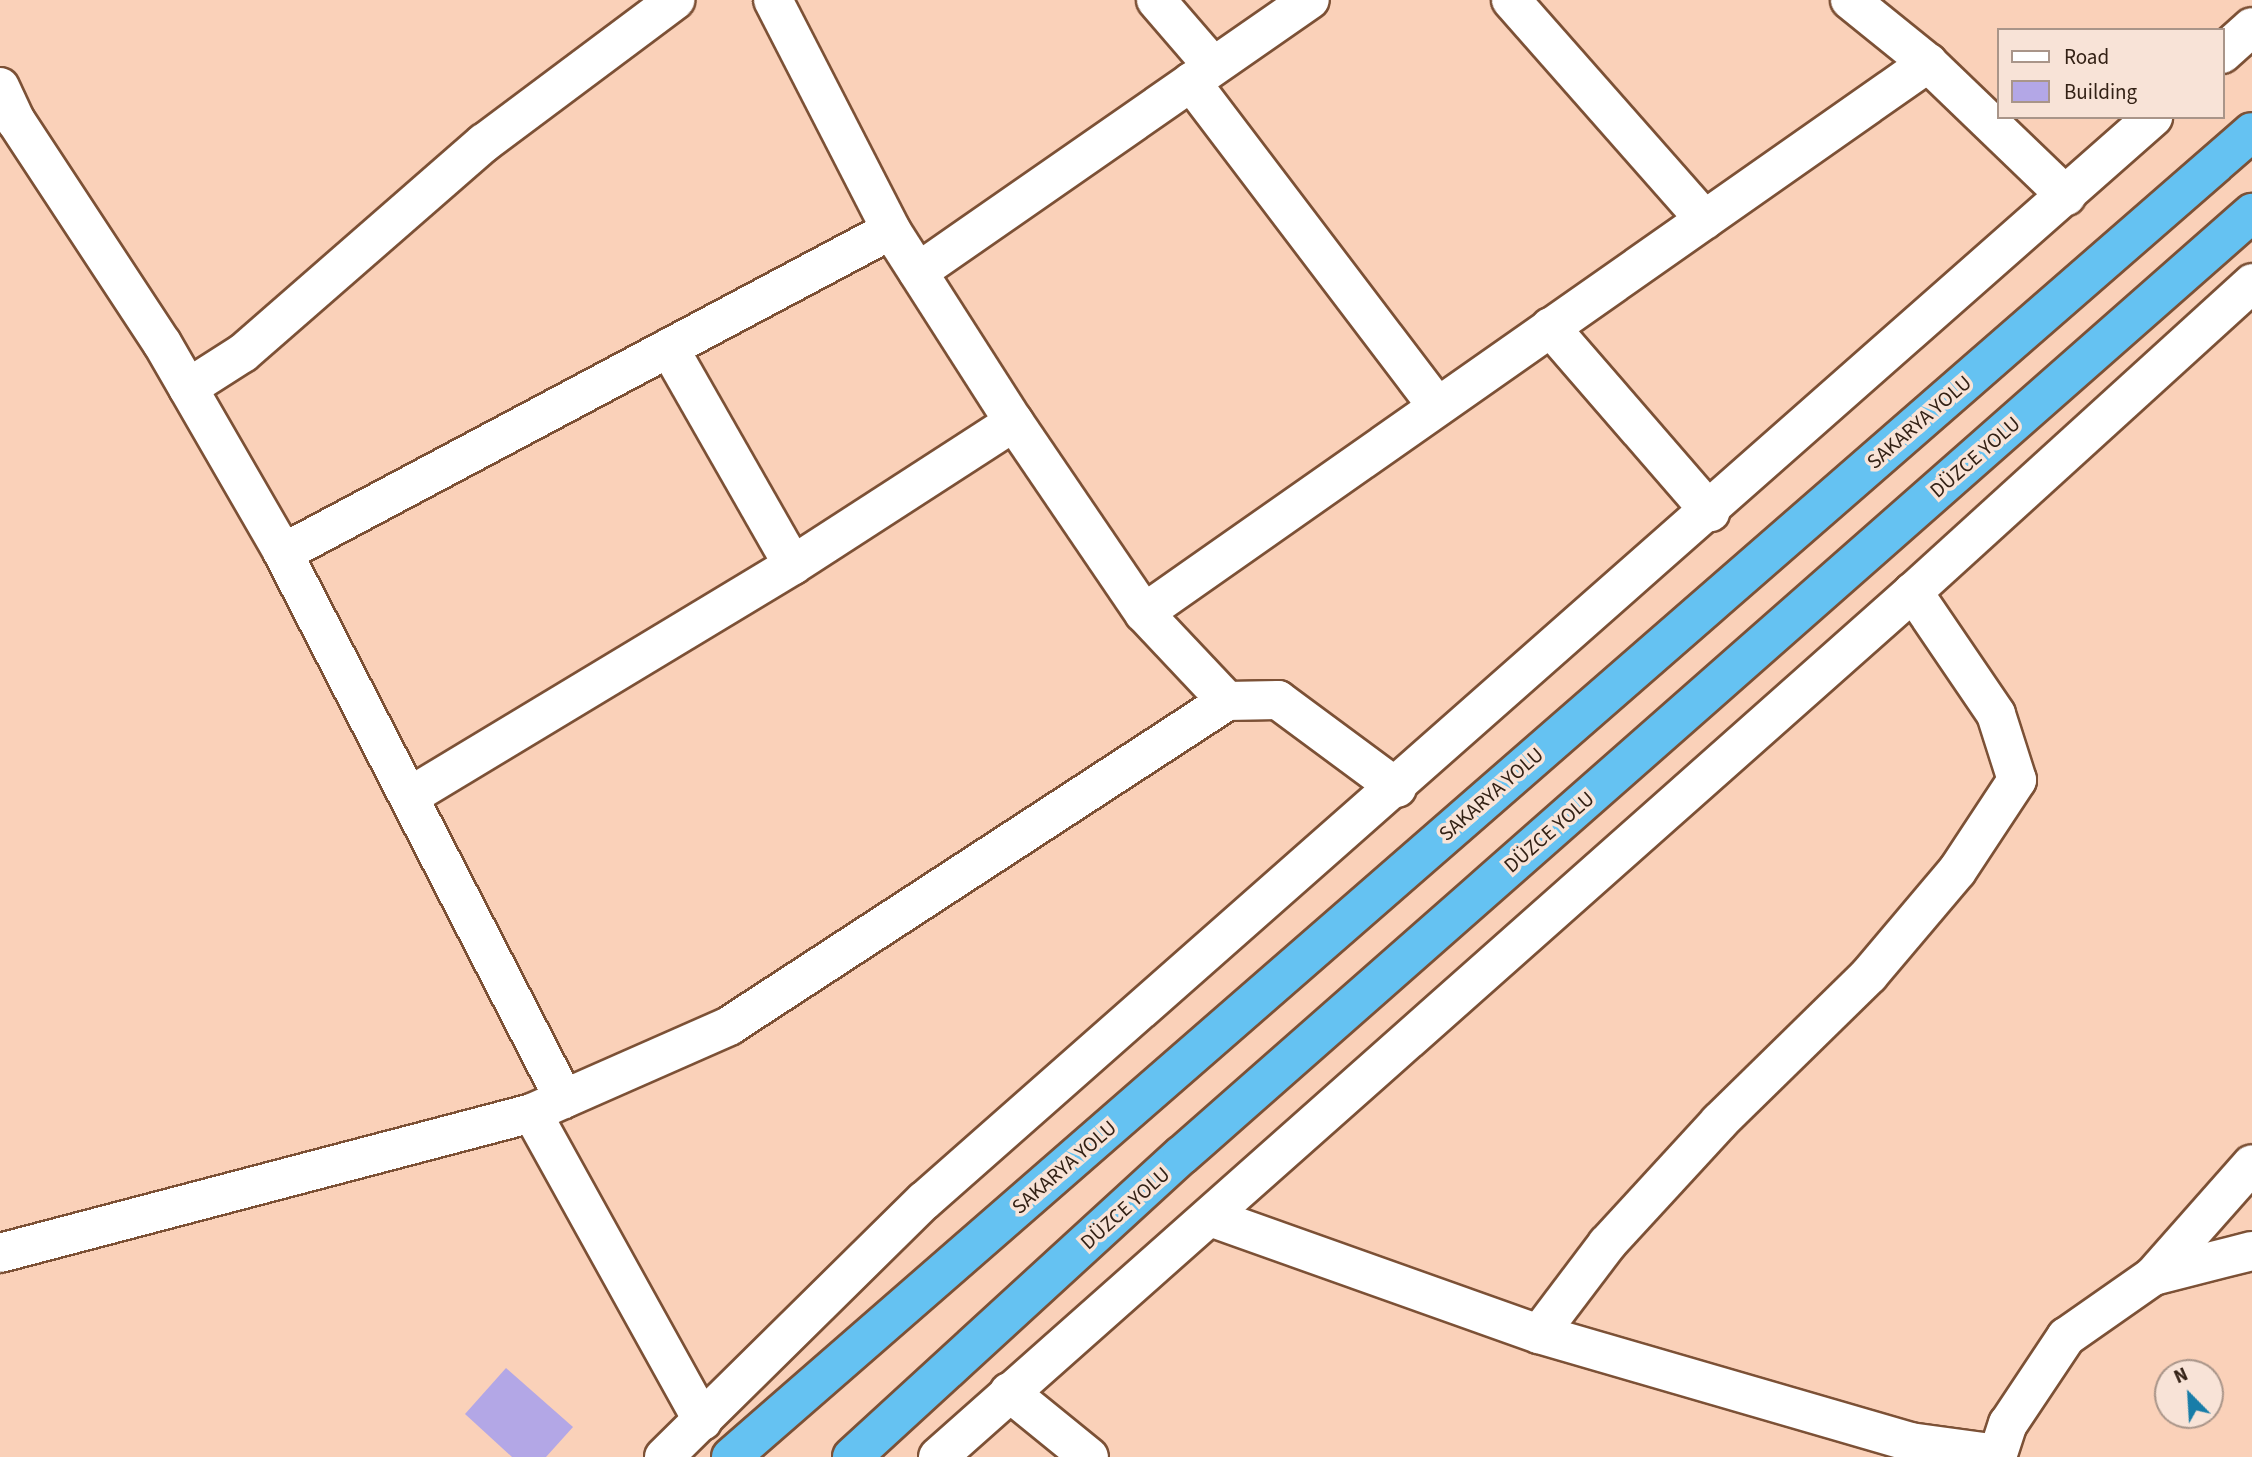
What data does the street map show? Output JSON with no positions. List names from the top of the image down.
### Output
{
  "streets": {
    "highway": ["SAKARYA YOLU", "DÜZCE YOLU"]
  },
  "legend": ["Road", "Building"],
  "north": "top left"
}
